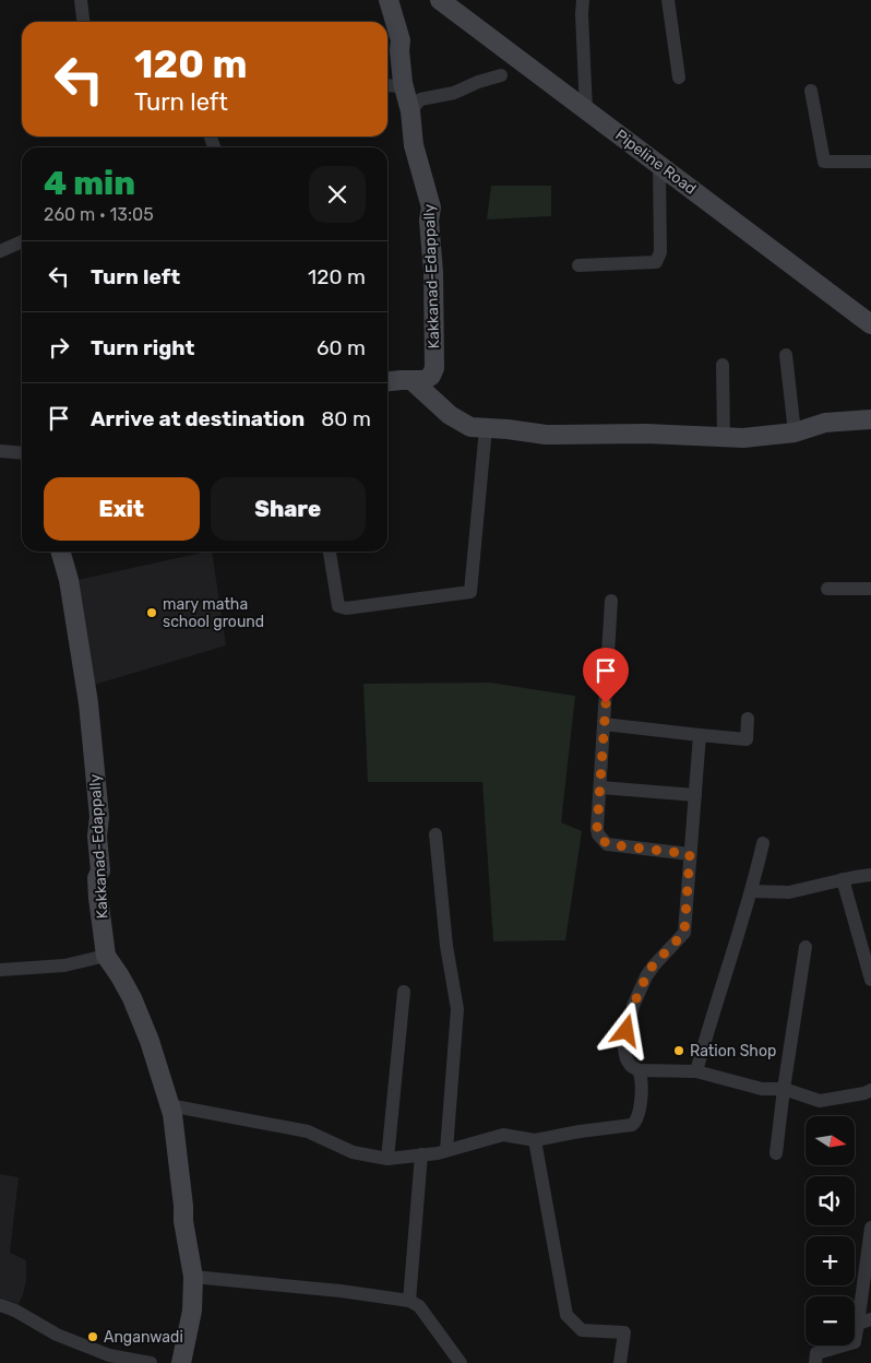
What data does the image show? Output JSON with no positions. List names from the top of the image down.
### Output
{
  "streets": {
    "street": ["Pipeline Road", "Kakkanad-Edappally"]
  },
  "places": ["mary matha school ground", "Ration Shop", "Anganwadi"],
  "north": "right",
  "page": {
    "turn": ["120 m", "Turn left"],
    "heading": ["4 min", "260 m · 13:05"],
    "list": [
      {
        "name": "Turn left",
        "value": "120 m"
      },
      {
        "name": "Turn right",
        "value": "60 m"
      },
      {
        "name": "Arrive at destination",
        "value": "80 m"
      }
    ],
    "buttons": ["Exit", "Share"],
    "map_buttons": ["+", "−"]
  }
}
